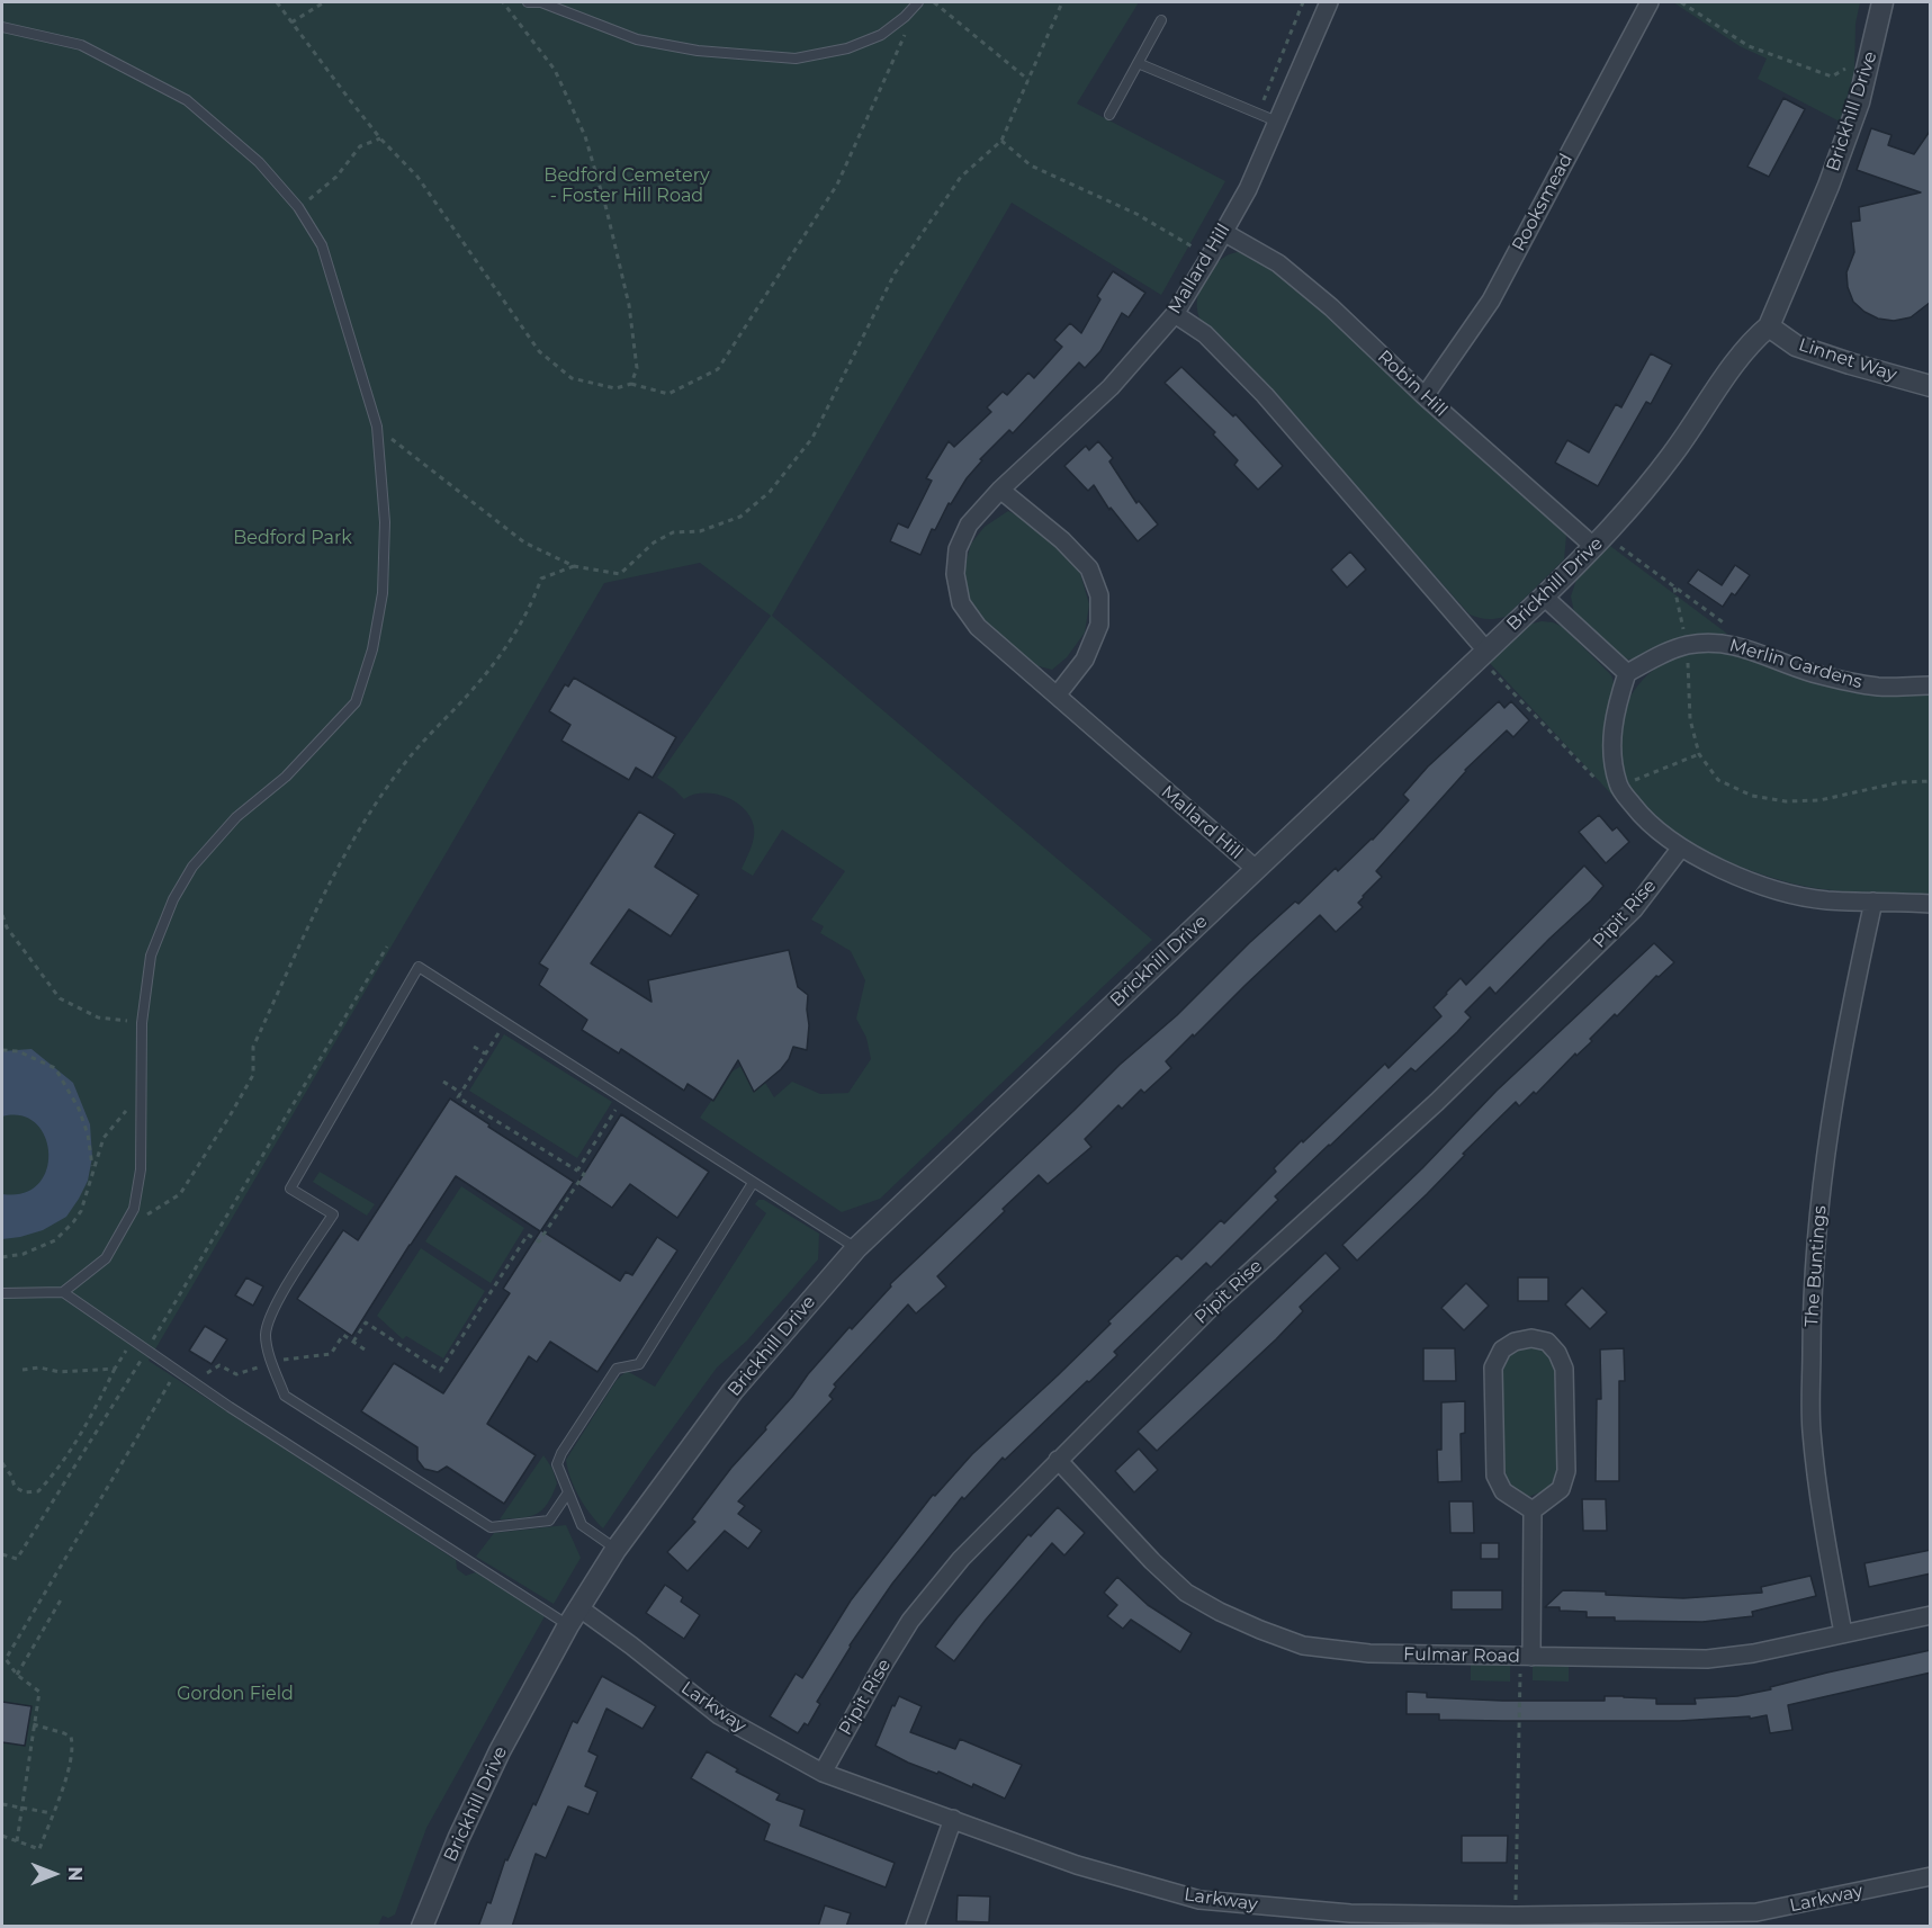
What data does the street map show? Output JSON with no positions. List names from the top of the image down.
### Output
{
  "streets": {
    "street": [
      "Brickhill Drive",
      "Rooksmead",
      "Mallard Hill",
      "Linnet Way",
      "Robin Hill",
      "Merlin Gardens",
      "Pipit Rise",
      "The Buntings",
      "Fulmar Road",
      "Larkway"
    ]
  },
  "crossings": [
    ["Brickhill Drive", "Mallard Hill"],
    ["Brickhill Drive", "Linnet Way"],
    ["Brickhill Drive", "Robin Hill"],
    ["Brickhill Drive", "Larkway"],
    ["Rooksmead", "Robin Hill"],
    ["Mallard Hill", "Robin Hill"],
    ["Pipit Rise", "Fulmar Road"],
    ["Pipit Rise", "Larkway"],
    ["The Buntings", "Fulmar Road"]
  ],
  "parks": ["Bedford Cemetery - Foster Hill Road", "Bedford Park", "Gordon Field"],
  "north": "right"
}
